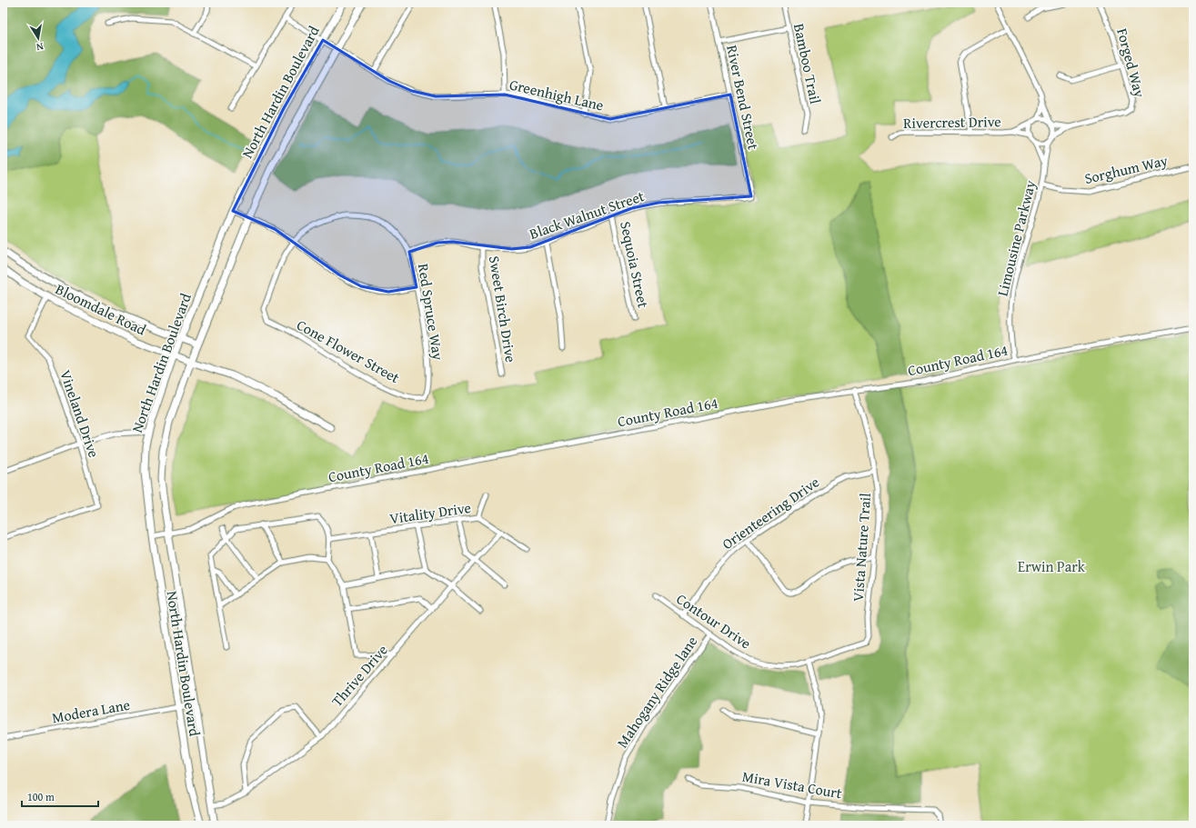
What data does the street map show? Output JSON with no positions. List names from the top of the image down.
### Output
{
  "streets": {
    "street": [
      "Forged Way",
      "Bamboo Trail",
      "North Hardin Boulevard",
      "Greenhigh Lane",
      "River Bend Street",
      "Rivercrest Drive",
      "Sorghum Way",
      "Black Walnut Street",
      "Limousine Parkway",
      "Sequoia Street",
      "Bloomdale Road",
      "Sweet Birch Drive",
      "Red Spruce Way",
      "Cone Flower Street",
      "County Road 164",
      "Vineland Drive",
      "Vitality Drive",
      "Orienteering Drive",
      "Vista Nature Trail",
      "Contour Drive",
      "Thrive Drive",
      "Mahogany Ridge lane",
      "Modera Lane",
      "Mira Vista Court"
    ]
  },
  "crossings": [
    ["North Hardin Boulevard", "Greenhigh Lane"],
    ["North Hardin Boulevard", "Bloomdale Road"],
    ["North Hardin Boulevard", "County Road 164"],
    ["North Hardin Boulevard", "Thrive Drive"],
    ["North Hardin Boulevard", "Modera Lane"],
    ["Greenhigh Lane", "River Bend Street"],
    ["River Bend Street", "Black Walnut Street"],
    ["Rivercrest Drive", "Limousine Parkway"],
    ["Sorghum Way", "Limousine Parkway"],
    ["Black Walnut Street", "Sequoia Street"],
    ["Black Walnut Street", "Sweet Birch Drive"],
    ["Black Walnut Street", "Red Spruce Way"],
    ["Limousine Parkway", "County Road 164"],
    ["Bloomdale Road", "Vineland Drive"],
    ["Red Spruce Way", "Cone Flower Street"],
    ["County Road 164", "Vista Nature Trail"],
    ["Vitality Drive", "Thrive Drive"],
    ["Orienteering Drive", "Vista Nature Trail"],
    ["Orienteering Drive", "Contour Drive"],
    ["Vista Nature Trail", "Contour Drive"],
    ["Contour Drive", "Mahogany Ridge lane"]
  ],
  "parks": ["Erwin Park"],
  "scale_bar": "100 m",
  "north": "bottom"
}
